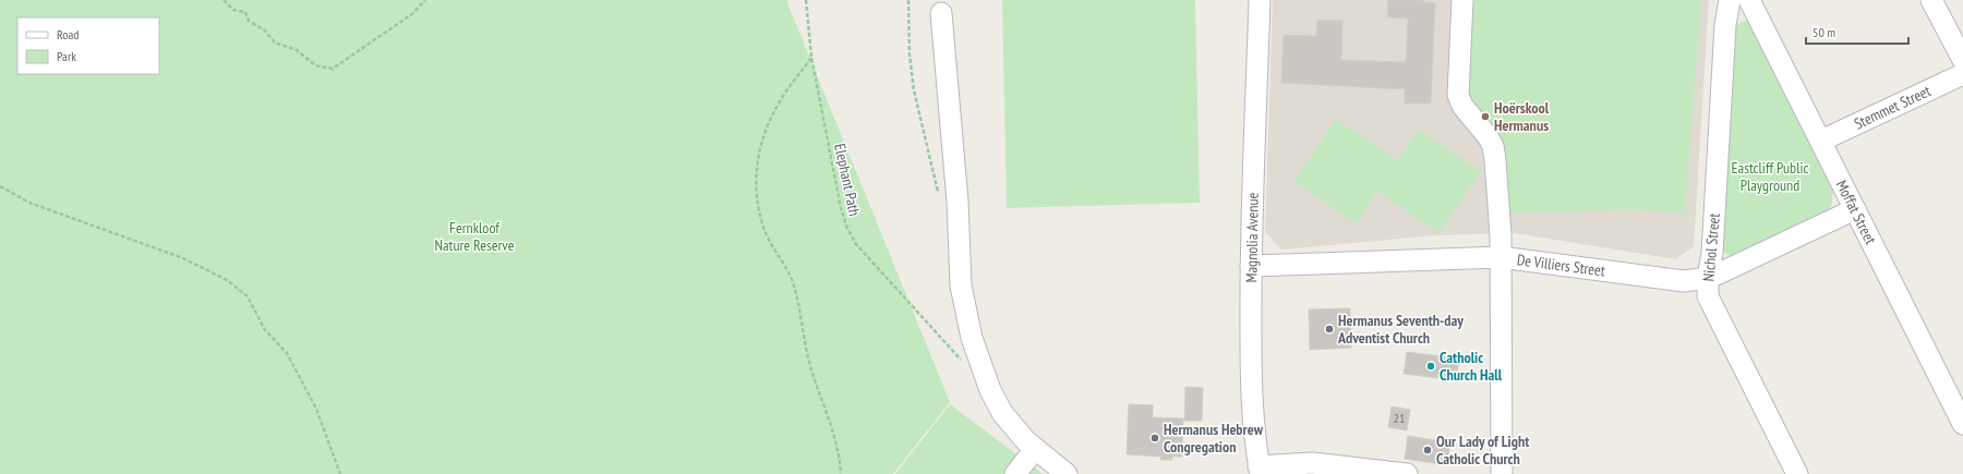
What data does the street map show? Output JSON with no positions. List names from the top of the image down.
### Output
{
  "streets": {
    "street": [
      "Stemmet Street",
      "Moffat Street",
      "Magnolia Avenue",
      "Nichol Street",
      "De Villiers Street"
    ],
    "path": ["Elephant Path"]
  },
  "crossings": [
    ["Stemmet Street", "Moffat Street"],
    ["Moffat Street", "De Villiers Street"],
    ["Magnolia Avenue", "De Villiers Street"],
    ["Nichol Street", "De Villiers Street"]
  ],
  "parks": ["Eastcliff Public Playground", "Fernkloof Nature Reserve"],
  "places": [
    "Hoërskool Hermanus",
    "Hermanus Seventh-day Adventist Church",
    "Catholic Church Hall",
    "Hermanus Hebrew Congregation",
    "Our Lady of Light Catholic Church"
  ],
  "house_numbers": ["21"],
  "legend": ["Road", "Park"],
  "scale_bar": "50 m"
}
